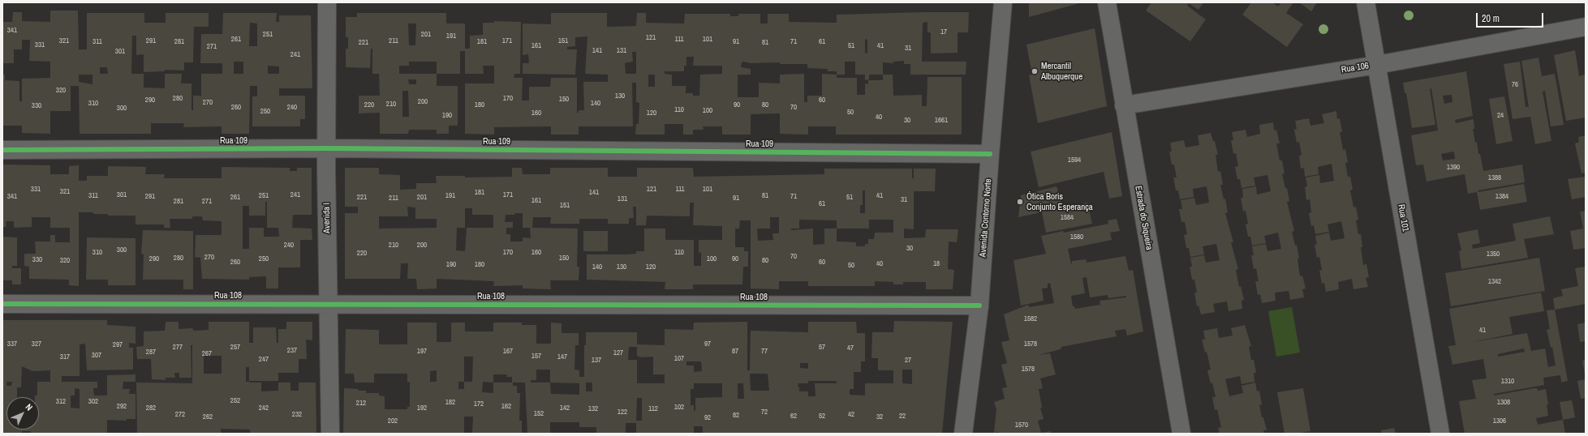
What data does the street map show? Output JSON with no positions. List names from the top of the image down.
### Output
{
  "streets": {
    "street": [
      "Rua 106",
      "Rua 109",
      "Avenida I",
      "Avenida Contorno Norte",
      "Estrada do Siqueira",
      "Rua 101",
      "Rua 108"
    ]
  },
  "crossings": [
    ["Rua 106", "Estrada do Siqueira"],
    ["Rua 106", "Rua 101"],
    ["Rua 109", "Avenida I"],
    ["Rua 109", "Avenida Contorno Norte"],
    ["Avenida I", "Rua 108"],
    ["Avenida Contorno Norte", "Rua 108"]
  ],
  "places": ["Mercantil Albuquerque", "Ótica Boris Conjunto Esperança"],
  "house_numbers": [
    "341",
    "17",
    "251",
    "201",
    "191",
    "121",
    "261",
    "111",
    "101",
    "321",
    "291",
    "211",
    "171",
    "151",
    "311",
    "281",
    "181",
    "91",
    "71",
    "61",
    "221",
    "81",
    "331",
    "161",
    "51",
    "41",
    "271",
    "31",
    "141",
    "131",
    "301",
    "241",
    "76",
    "320",
    "130",
    "280",
    "170",
    "150",
    "290",
    "60",
    "200",
    "270",
    "310",
    "140",
    "210",
    "220",
    "180",
    "90",
    "80",
    "330",
    "260",
    "240",
    "70",
    "300",
    "110",
    "100",
    "250",
    "50",
    "160",
    "120",
    "190",
    "24",
    "40",
    "30",
    "1661",
    "1594",
    "1390",
    "1388",
    "331",
    "121",
    "111",
    "101",
    "321",
    "181",
    "141",
    "301",
    "241",
    "171",
    "311",
    "251",
    "191",
    "81",
    "41",
    "341",
    "291",
    "71",
    "1384",
    "261",
    "221",
    "201",
    "51",
    "211",
    "91",
    "131",
    "31",
    "161",
    "281",
    "271",
    "61",
    "151",
    "1584",
    "1580",
    "240",
    "210",
    "200",
    "30",
    "300",
    "310",
    "170",
    "160",
    "110",
    "220",
    "1350",
    "70",
    "270",
    "280",
    "150",
    "290",
    "250",
    "100",
    "90",
    "330",
    "320",
    "80",
    "260",
    "60",
    "40",
    "18",
    "190",
    "180",
    "50",
    "140",
    "130",
    "120",
    "1342",
    "1582",
    "41",
    "337",
    "327",
    "97",
    "1578",
    "297",
    "277",
    "257",
    "57",
    "47",
    "237",
    "197",
    "167",
    "87",
    "77",
    "287",
    "127",
    "267",
    "307",
    "157",
    "317",
    "147",
    "107",
    "247",
    "137",
    "27",
    "1578",
    "1310",
    "252",
    "312",
    "302",
    "182",
    "1308",
    "212",
    "172",
    "292",
    "162",
    "102",
    "282",
    "242",
    "192",
    "142",
    "132",
    "112",
    "122",
    "72",
    "152",
    "272",
    "232",
    "42",
    "82",
    "62",
    "52",
    "22",
    "262",
    "32",
    "92",
    "202",
    "1306",
    "1570"
  ],
  "scale_bar": "20 m",
  "north": "top right"
}
